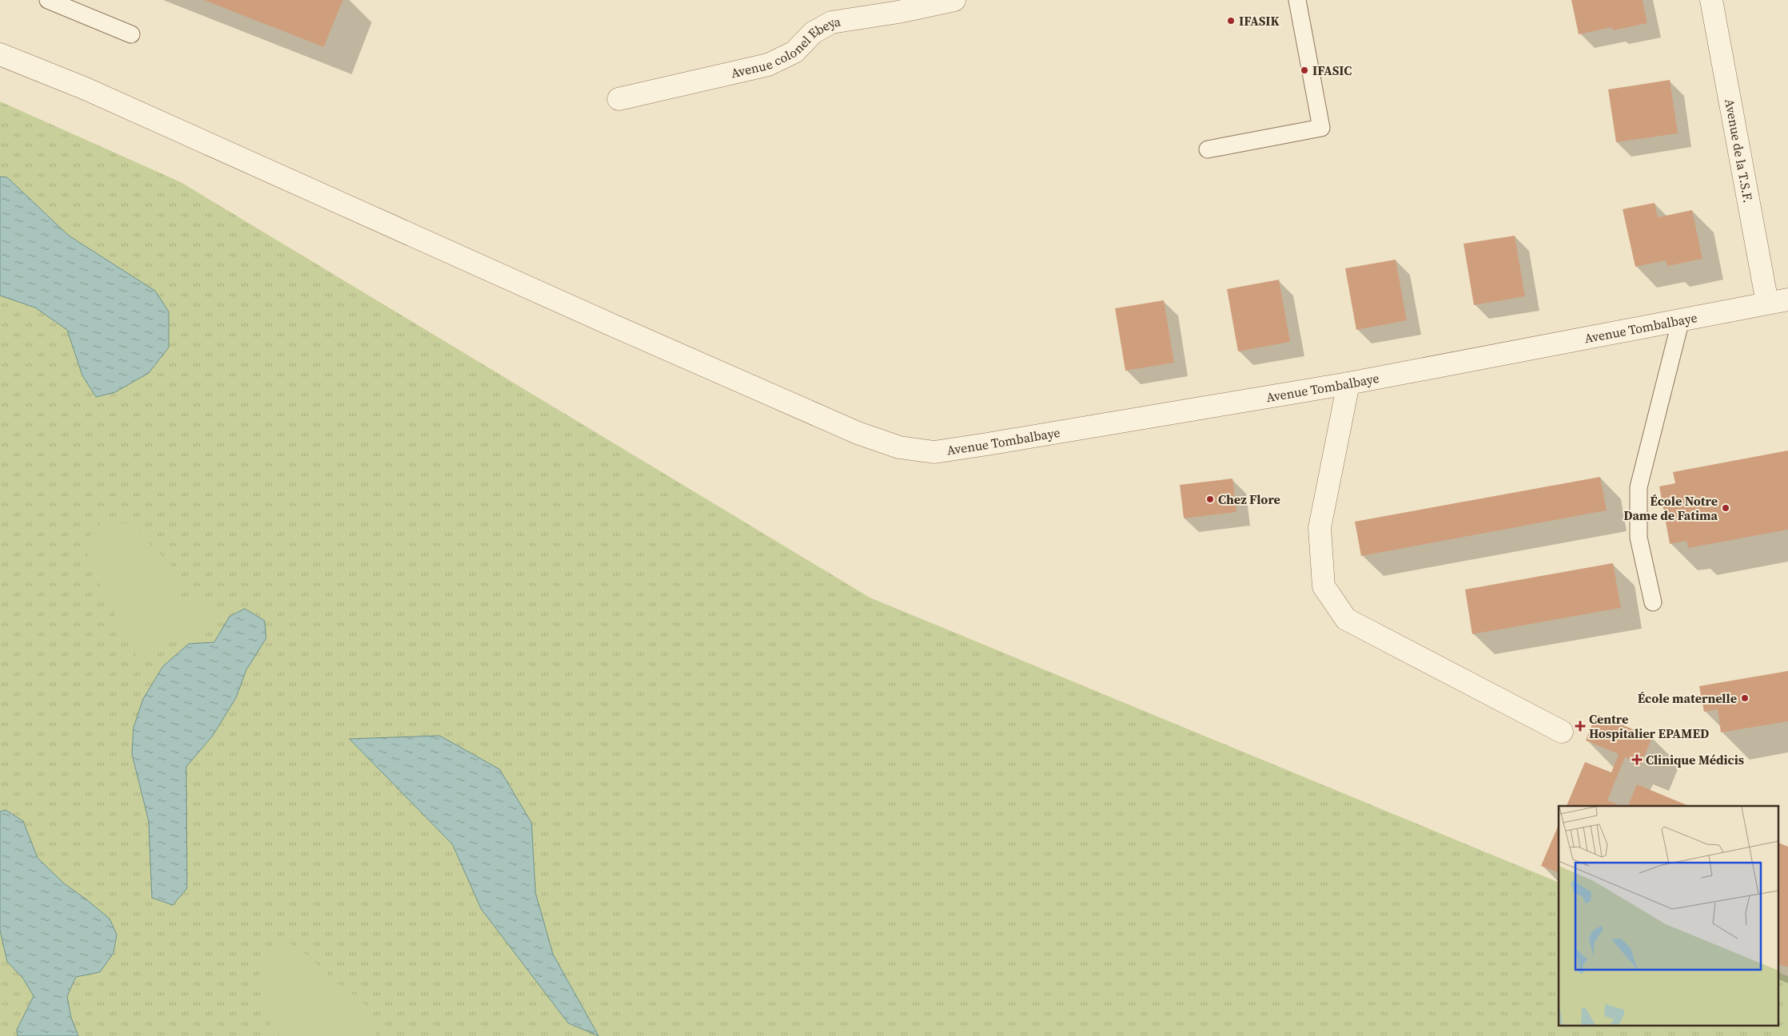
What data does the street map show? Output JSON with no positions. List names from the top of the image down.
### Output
{
  "streets": {
    "street": ["Avenue colonel Ebeya", "Avenue de la T.S.F.", "Avenue Tombalbaye"]
  },
  "crossings": [
    ["Avenue de la T.S.F.", "Avenue Tombalbaye"]
  ],
  "places": {
    "other": [
      "IFASIK",
      "IFASIC",
      "Chez Flore",
      "École Notre Dame de Fatima",
      "École maternelle"
    ],
    "health": ["Centre Hospitalier EPAMED", "Clinique Médicis"]
  }
}
